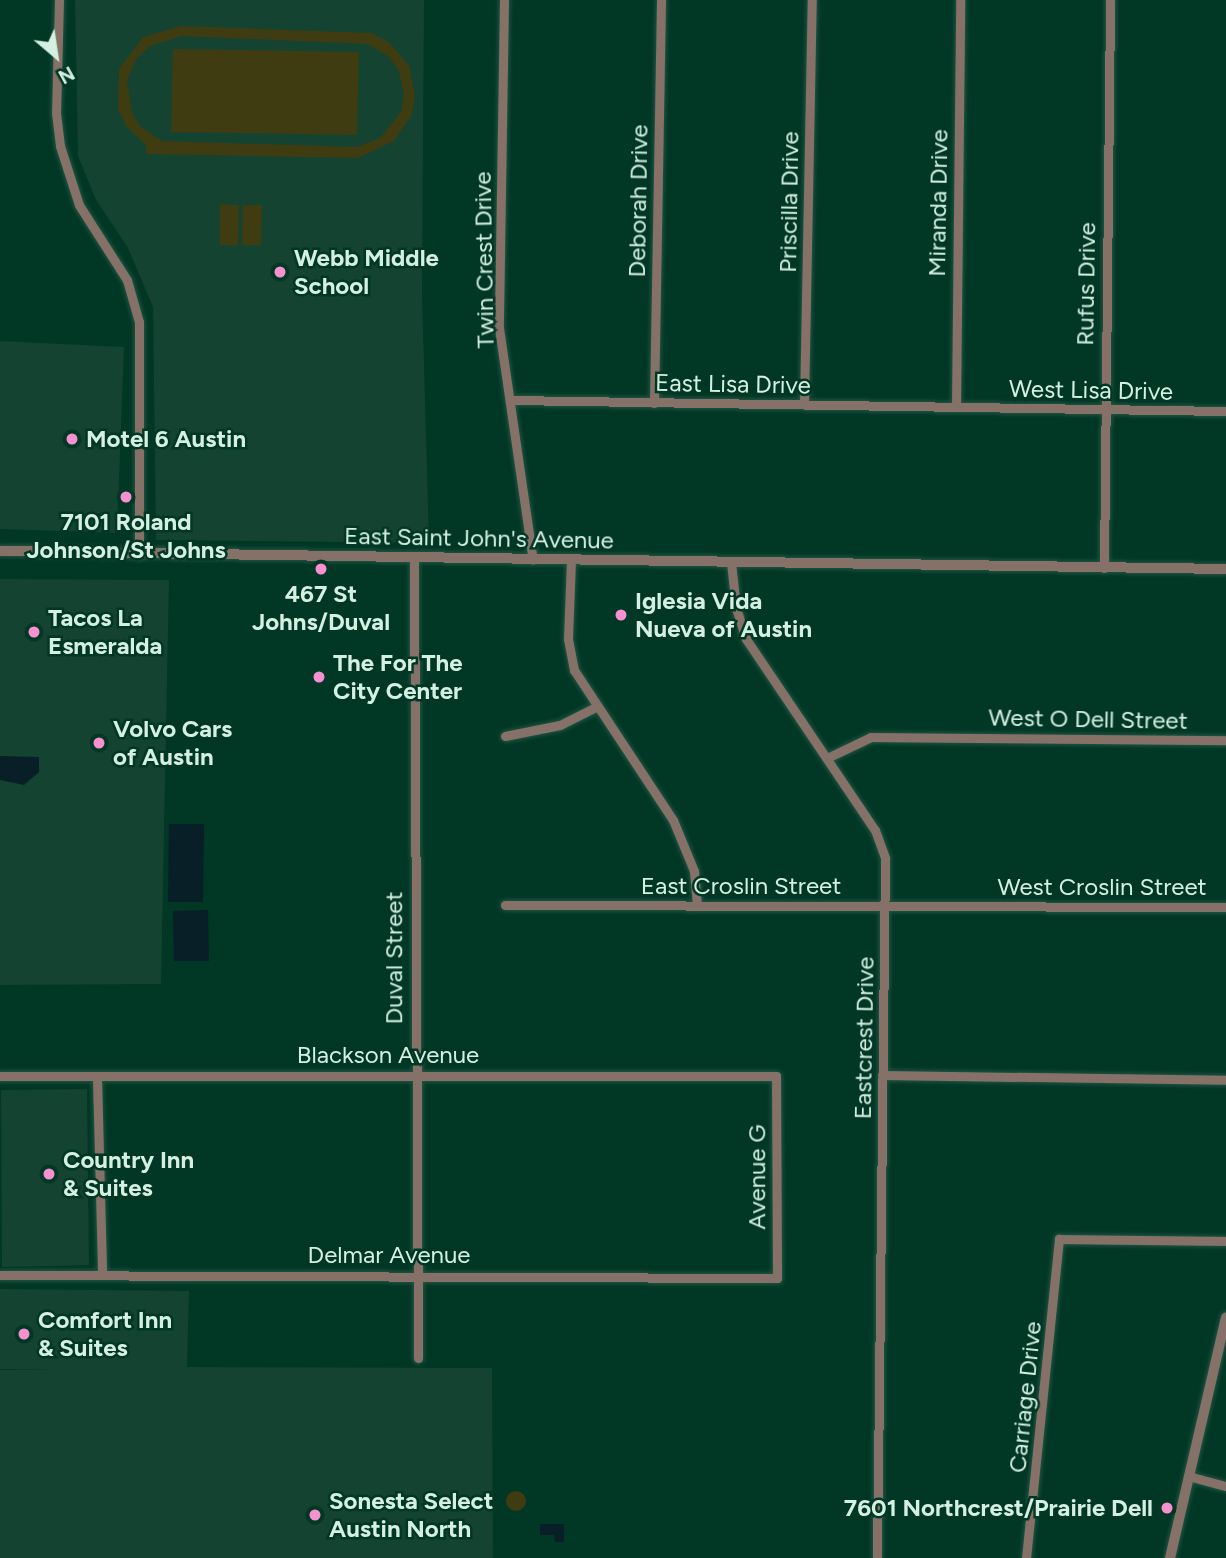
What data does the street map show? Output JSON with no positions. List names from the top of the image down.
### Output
{
  "streets": {
    "street": [
      "Deborah Drive",
      "Priscilla Drive",
      "Miranda Drive",
      "Twin Crest Drive",
      "Rufus Drive",
      "East Lisa Drive",
      "West Lisa Drive",
      "East Saint John's Avenue",
      "West O Dell Street",
      "East Croslin Street",
      "West Croslin Street",
      "Duval Street",
      "Eastcrest Drive",
      "Blackson Avenue",
      "Avenue G",
      "Delmar Avenue",
      "Carriage Drive"
    ]
  },
  "crossings": [
    ["Deborah Drive", "East Lisa Drive"],
    ["Priscilla Drive", "East Lisa Drive"],
    ["Miranda Drive", "East Lisa Drive"],
    ["Miranda Drive", "West Lisa Drive"],
    ["Twin Crest Drive", "East Lisa Drive"],
    ["Twin Crest Drive", "East Saint John's Avenue"],
    ["Rufus Drive", "West Lisa Drive"],
    ["Rufus Drive", "East Saint John's Avenue"],
    ["East Lisa Drive", "West Lisa Drive"],
    ["East Saint John's Avenue", "Duval Street"],
    ["East Saint John's Avenue", "Eastcrest Drive"],
    ["West O Dell Street", "Eastcrest Drive"],
    ["East Croslin Street", "West Croslin Street"],
    ["East Croslin Street", "Eastcrest Drive"],
    ["Duval Street", "Blackson Avenue"],
    ["Duval Street", "Delmar Avenue"],
    ["Blackson Avenue", "Avenue G"],
    ["Avenue G", "Delmar Avenue"]
  ],
  "places": [
    "Webb Middle School",
    "Motel 6 Austin",
    "7101 Roland Johnson/St Johns",
    "467 St Johns/Duval",
    "Iglesia Vida Nueva of Austin",
    "Tacos La Esmeralda",
    "The For The City Center",
    "Volvo Cars of Austin",
    "Country Inn & Suites",
    "Comfort Inn & Suites",
    "7601 Northcrest/Prairie Dell",
    "Sonesta Select Austin North"
  ],
  "north": "bottom right"
}
